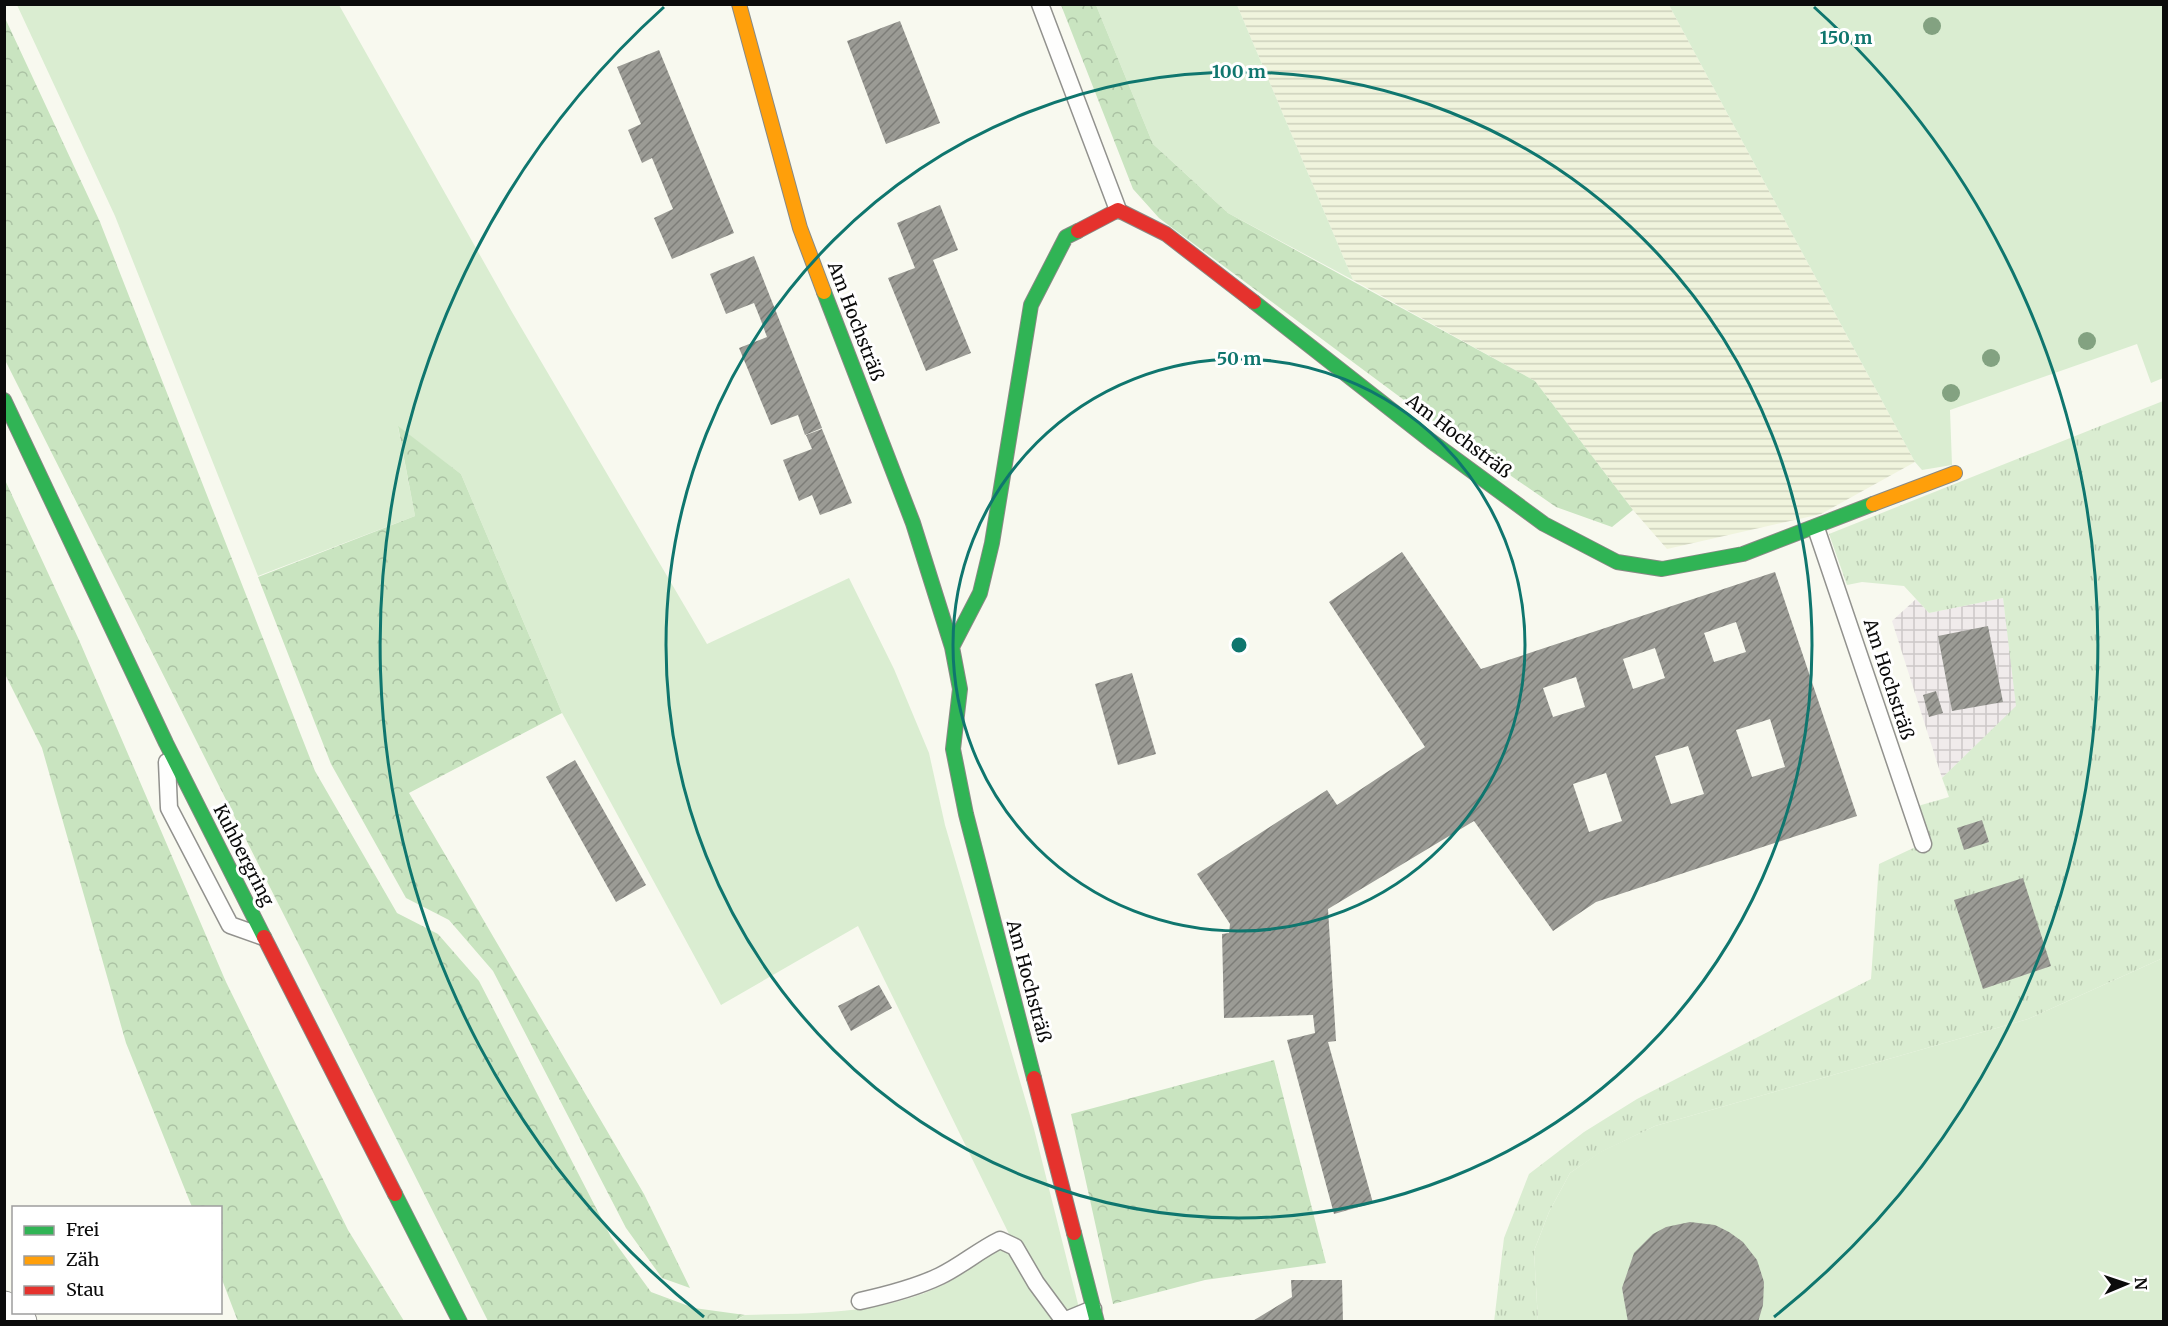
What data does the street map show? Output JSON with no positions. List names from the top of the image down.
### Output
{
  "streets": {
    "street": ["Am Hochsträß", "Kuhbergring"]
  },
  "legend": ["Frei", "Zäh", "Stau"],
  "north": "right",
  "rings": ["150 m", "100 m", "50 m"]
}
